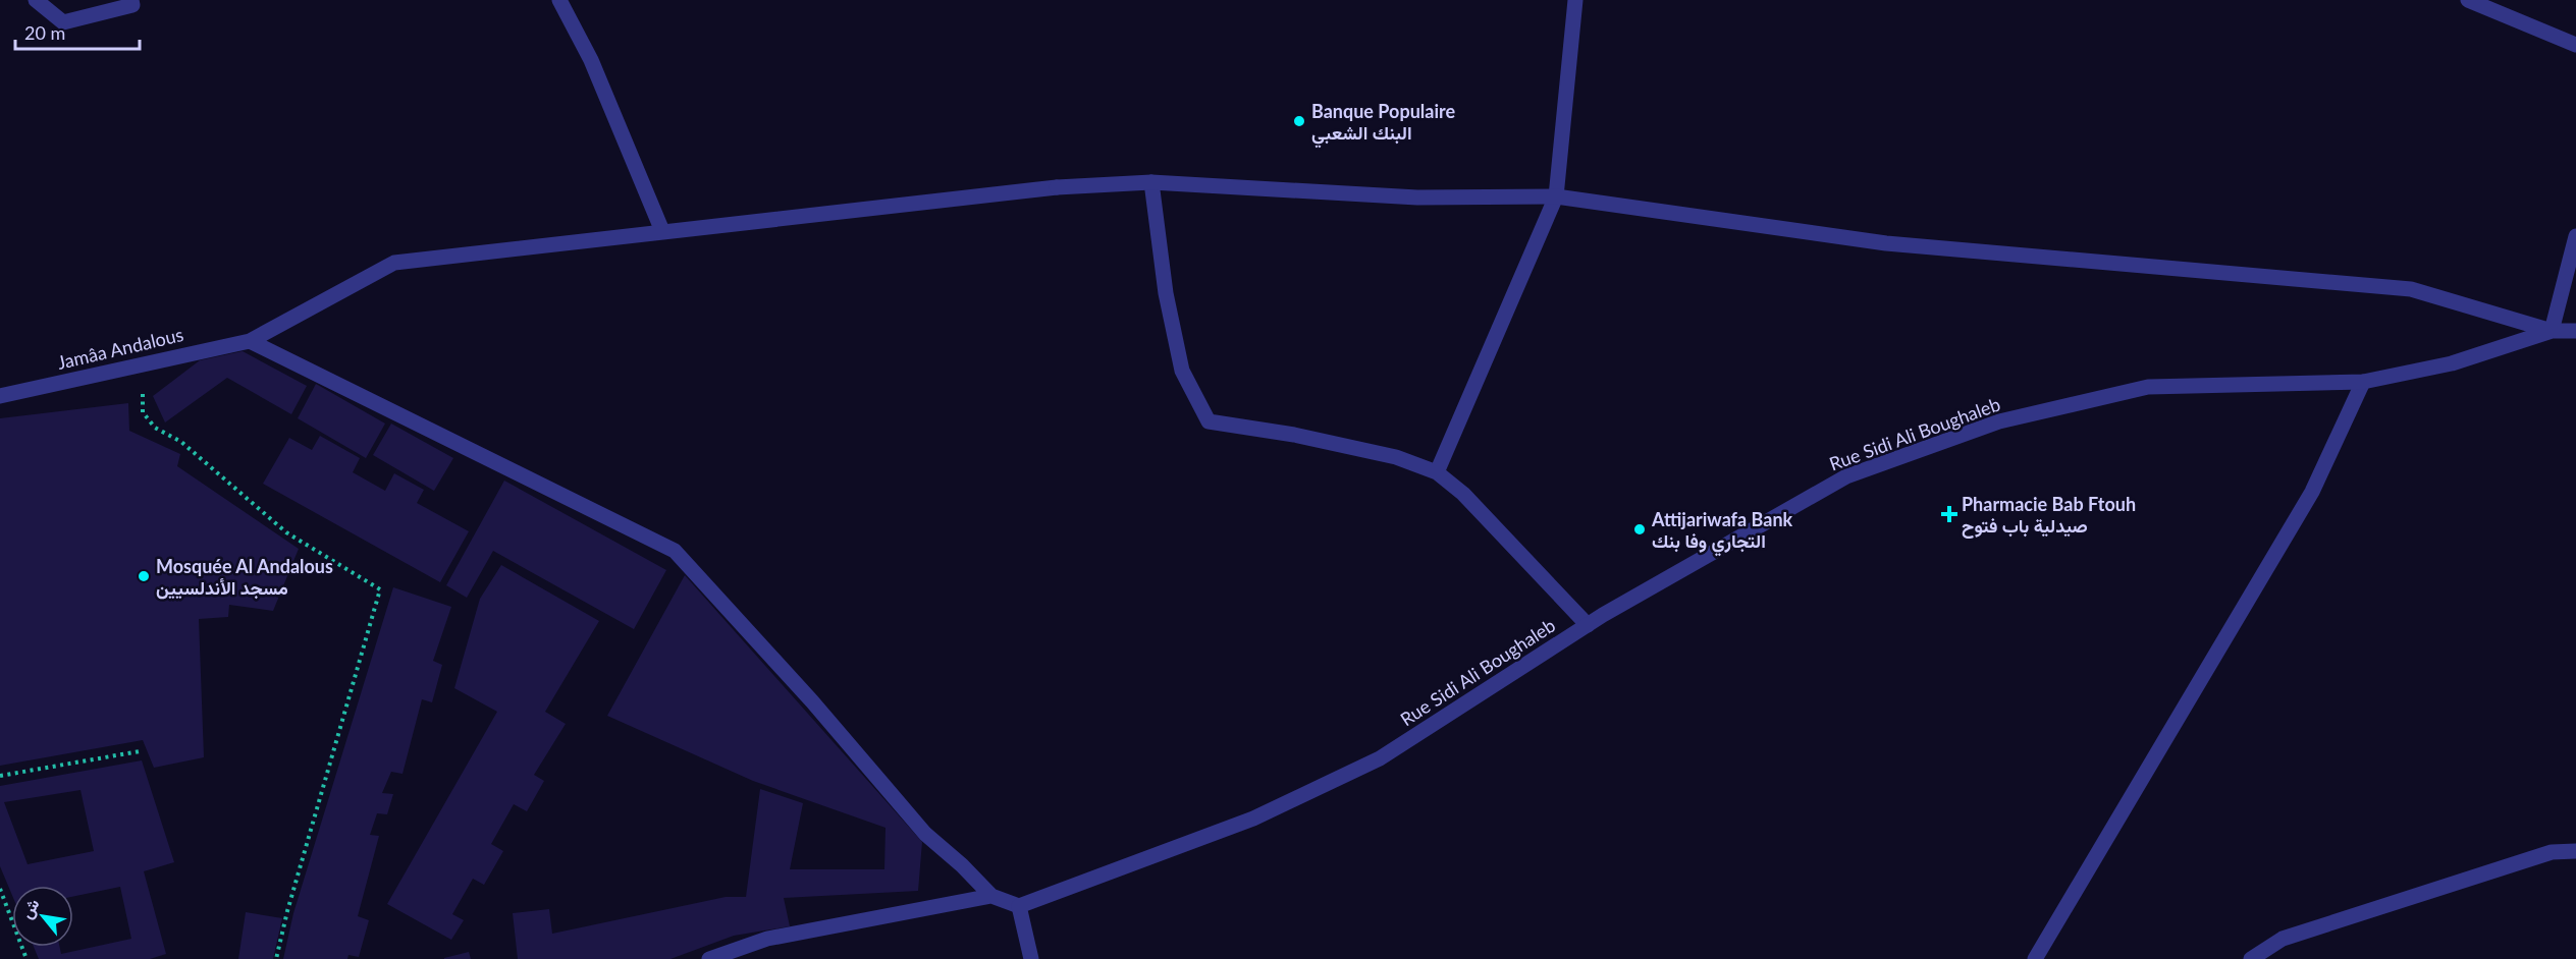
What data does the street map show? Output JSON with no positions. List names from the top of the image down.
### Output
{
  "streets": {
    "street": ["Jamâa Andalous", "Rue Sidi Ali Boughaleb"]
  },
  "crossings": [
    ["Jamâa Andalous", "Rue Sidi Ali Boughaleb"]
  ],
  "places": {
    "other": ["Banque Populaire البنك الشعبي", "Attijariwafa Bank التجاري وفا بنك", "Mosquée Al Andalous مسجد الأندلسيين"],
    "health": ["Pharmacie Bab Ftouh صيدلية باب فتوح"]
  },
  "scale_bar": "20 m",
  "north": "top left"
}
